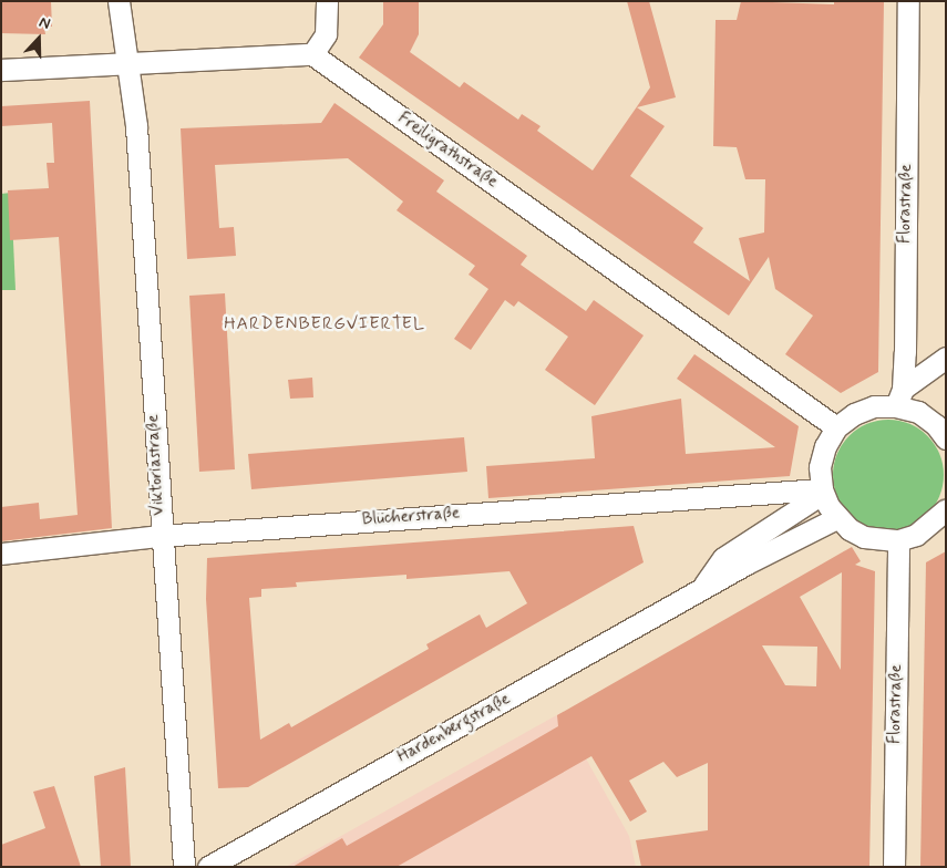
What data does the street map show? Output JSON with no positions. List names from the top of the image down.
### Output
{
  "streets": {
    "street": [
      "Freiligrathstraße",
      "Florastraße",
      "Viktoriastraße",
      "Blücherstraße",
      "Hardenbergstraße"
    ]
  },
  "crossings": [
    ["Viktoriastraße", "Blücherstraße"],
    ["Blücherstraße", "Hardenbergstraße"]
  ],
  "districts": ["HARDENBERGVIERTEL"],
  "north": "top"
}
